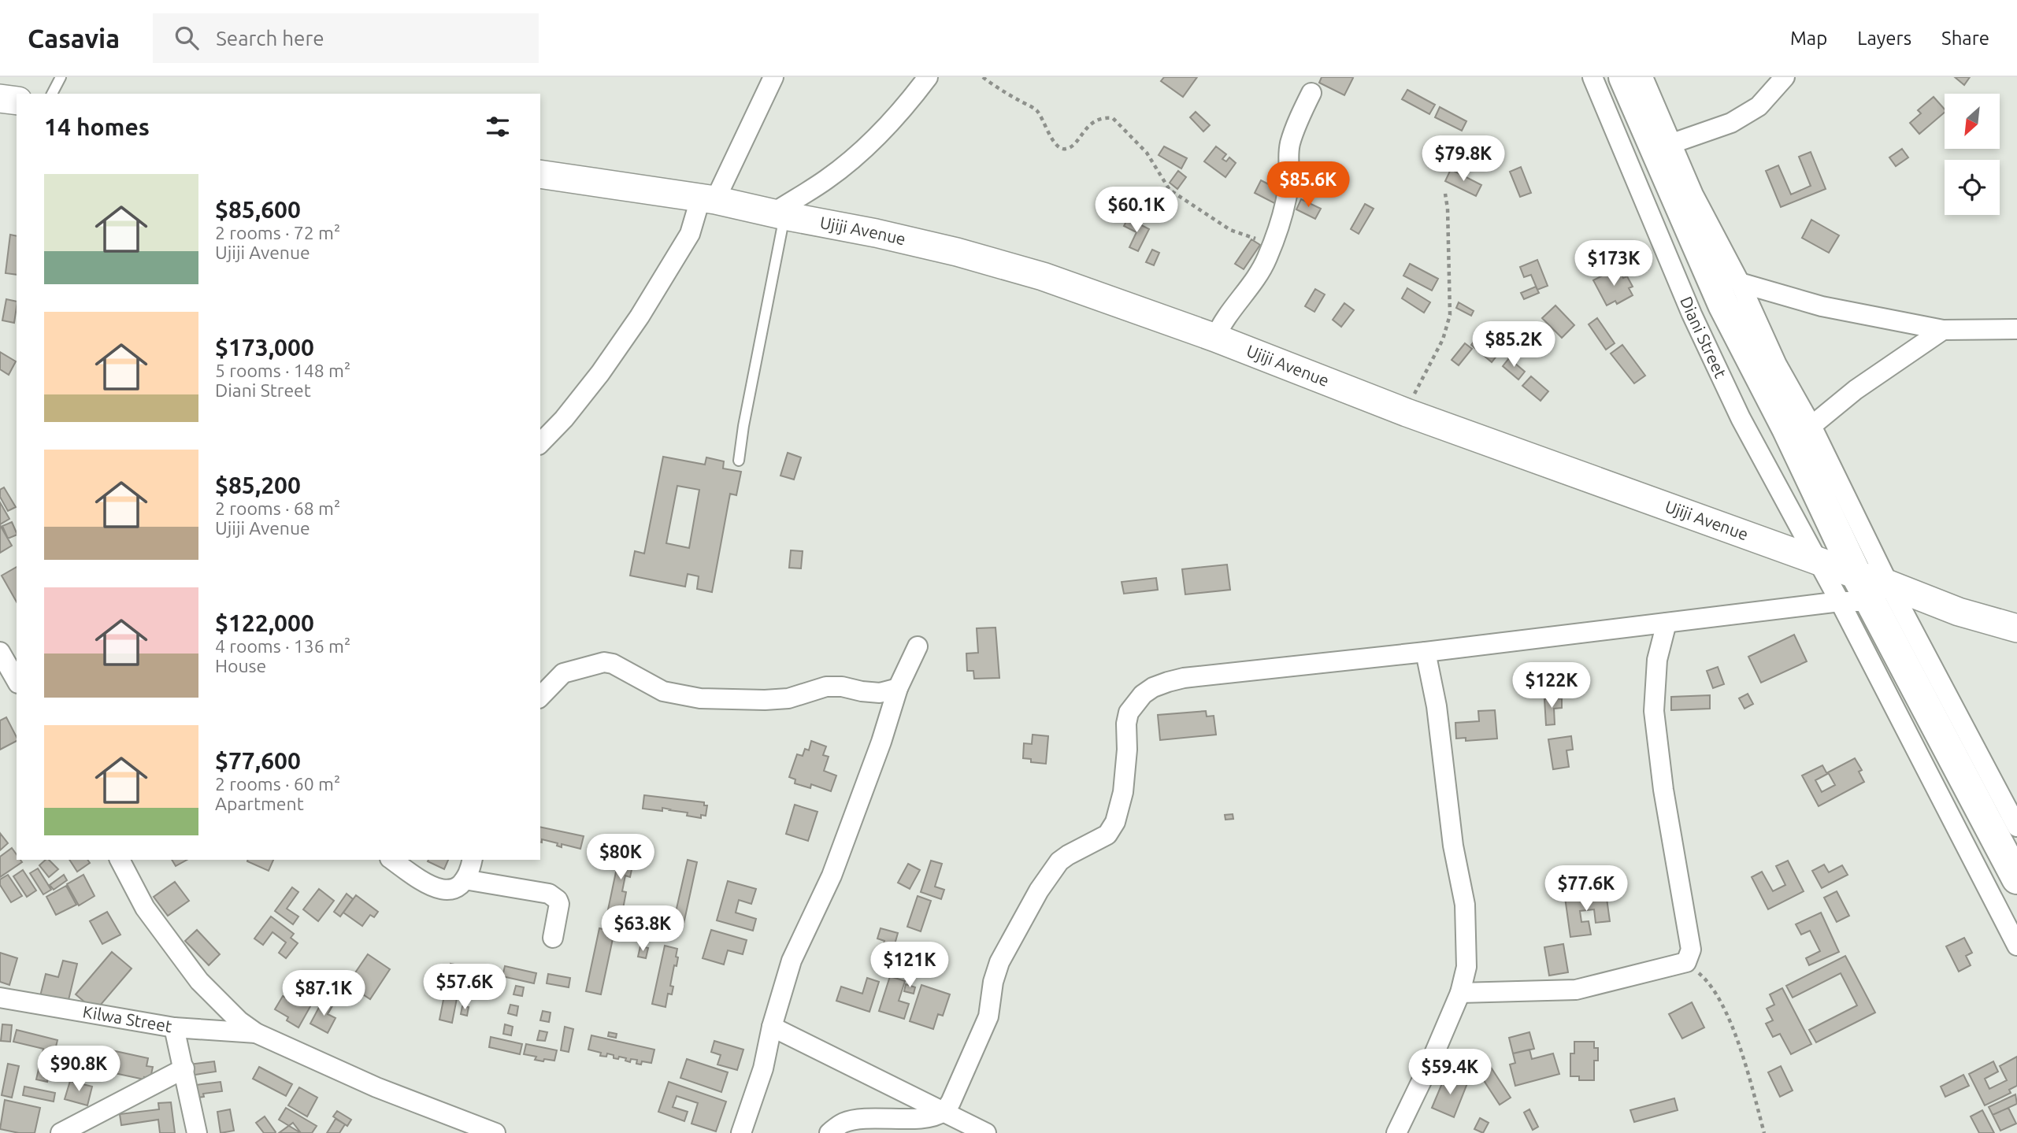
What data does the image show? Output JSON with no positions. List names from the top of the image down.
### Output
{
  "streets": {
    "main road": ["Ujiji Avenue"],
    "street": ["Diani Street", "Kilwa Street"]
  },
  "crossings": [
    ["Ujiji Avenue", "Diani Street"]
  ],
  "north": "bottom left",
  "page": {
    "header": "Casavia",
    "search": "Search here",
    "nav": ["Map", "Layers", "Share"],
    "heading": "14 homes",
    "price": [
      "$79.8K",
      "$85.6K",
      "$60.1K",
      "$173K",
      "$85.2K",
      "$122K",
      "$80K",
      "$77.6K",
      "$63.8K",
      "$121K",
      "$57.6K",
      "$87.1K",
      "$90.8K",
      "$59.4K"
    ],
    "list": [
      {
        "name": "$85,600",
        "note": "2 rooms · 72 m² · Ujiji Avenue"
      },
      {
        "name": "$173,000",
        "note": "5 rooms · 148 m² · Diani Street"
      },
      {
        "name": "$85,200",
        "note": "2 rooms · 68 m² · Ujiji Avenue"
      },
      {
        "name": "$122,000",
        "note": "4 rooms · 136 m² · House"
      },
      {
        "name": "$77,600",
        "note": "2 rooms · 60 m² · Apartment"
      }
    ]
  }
}
